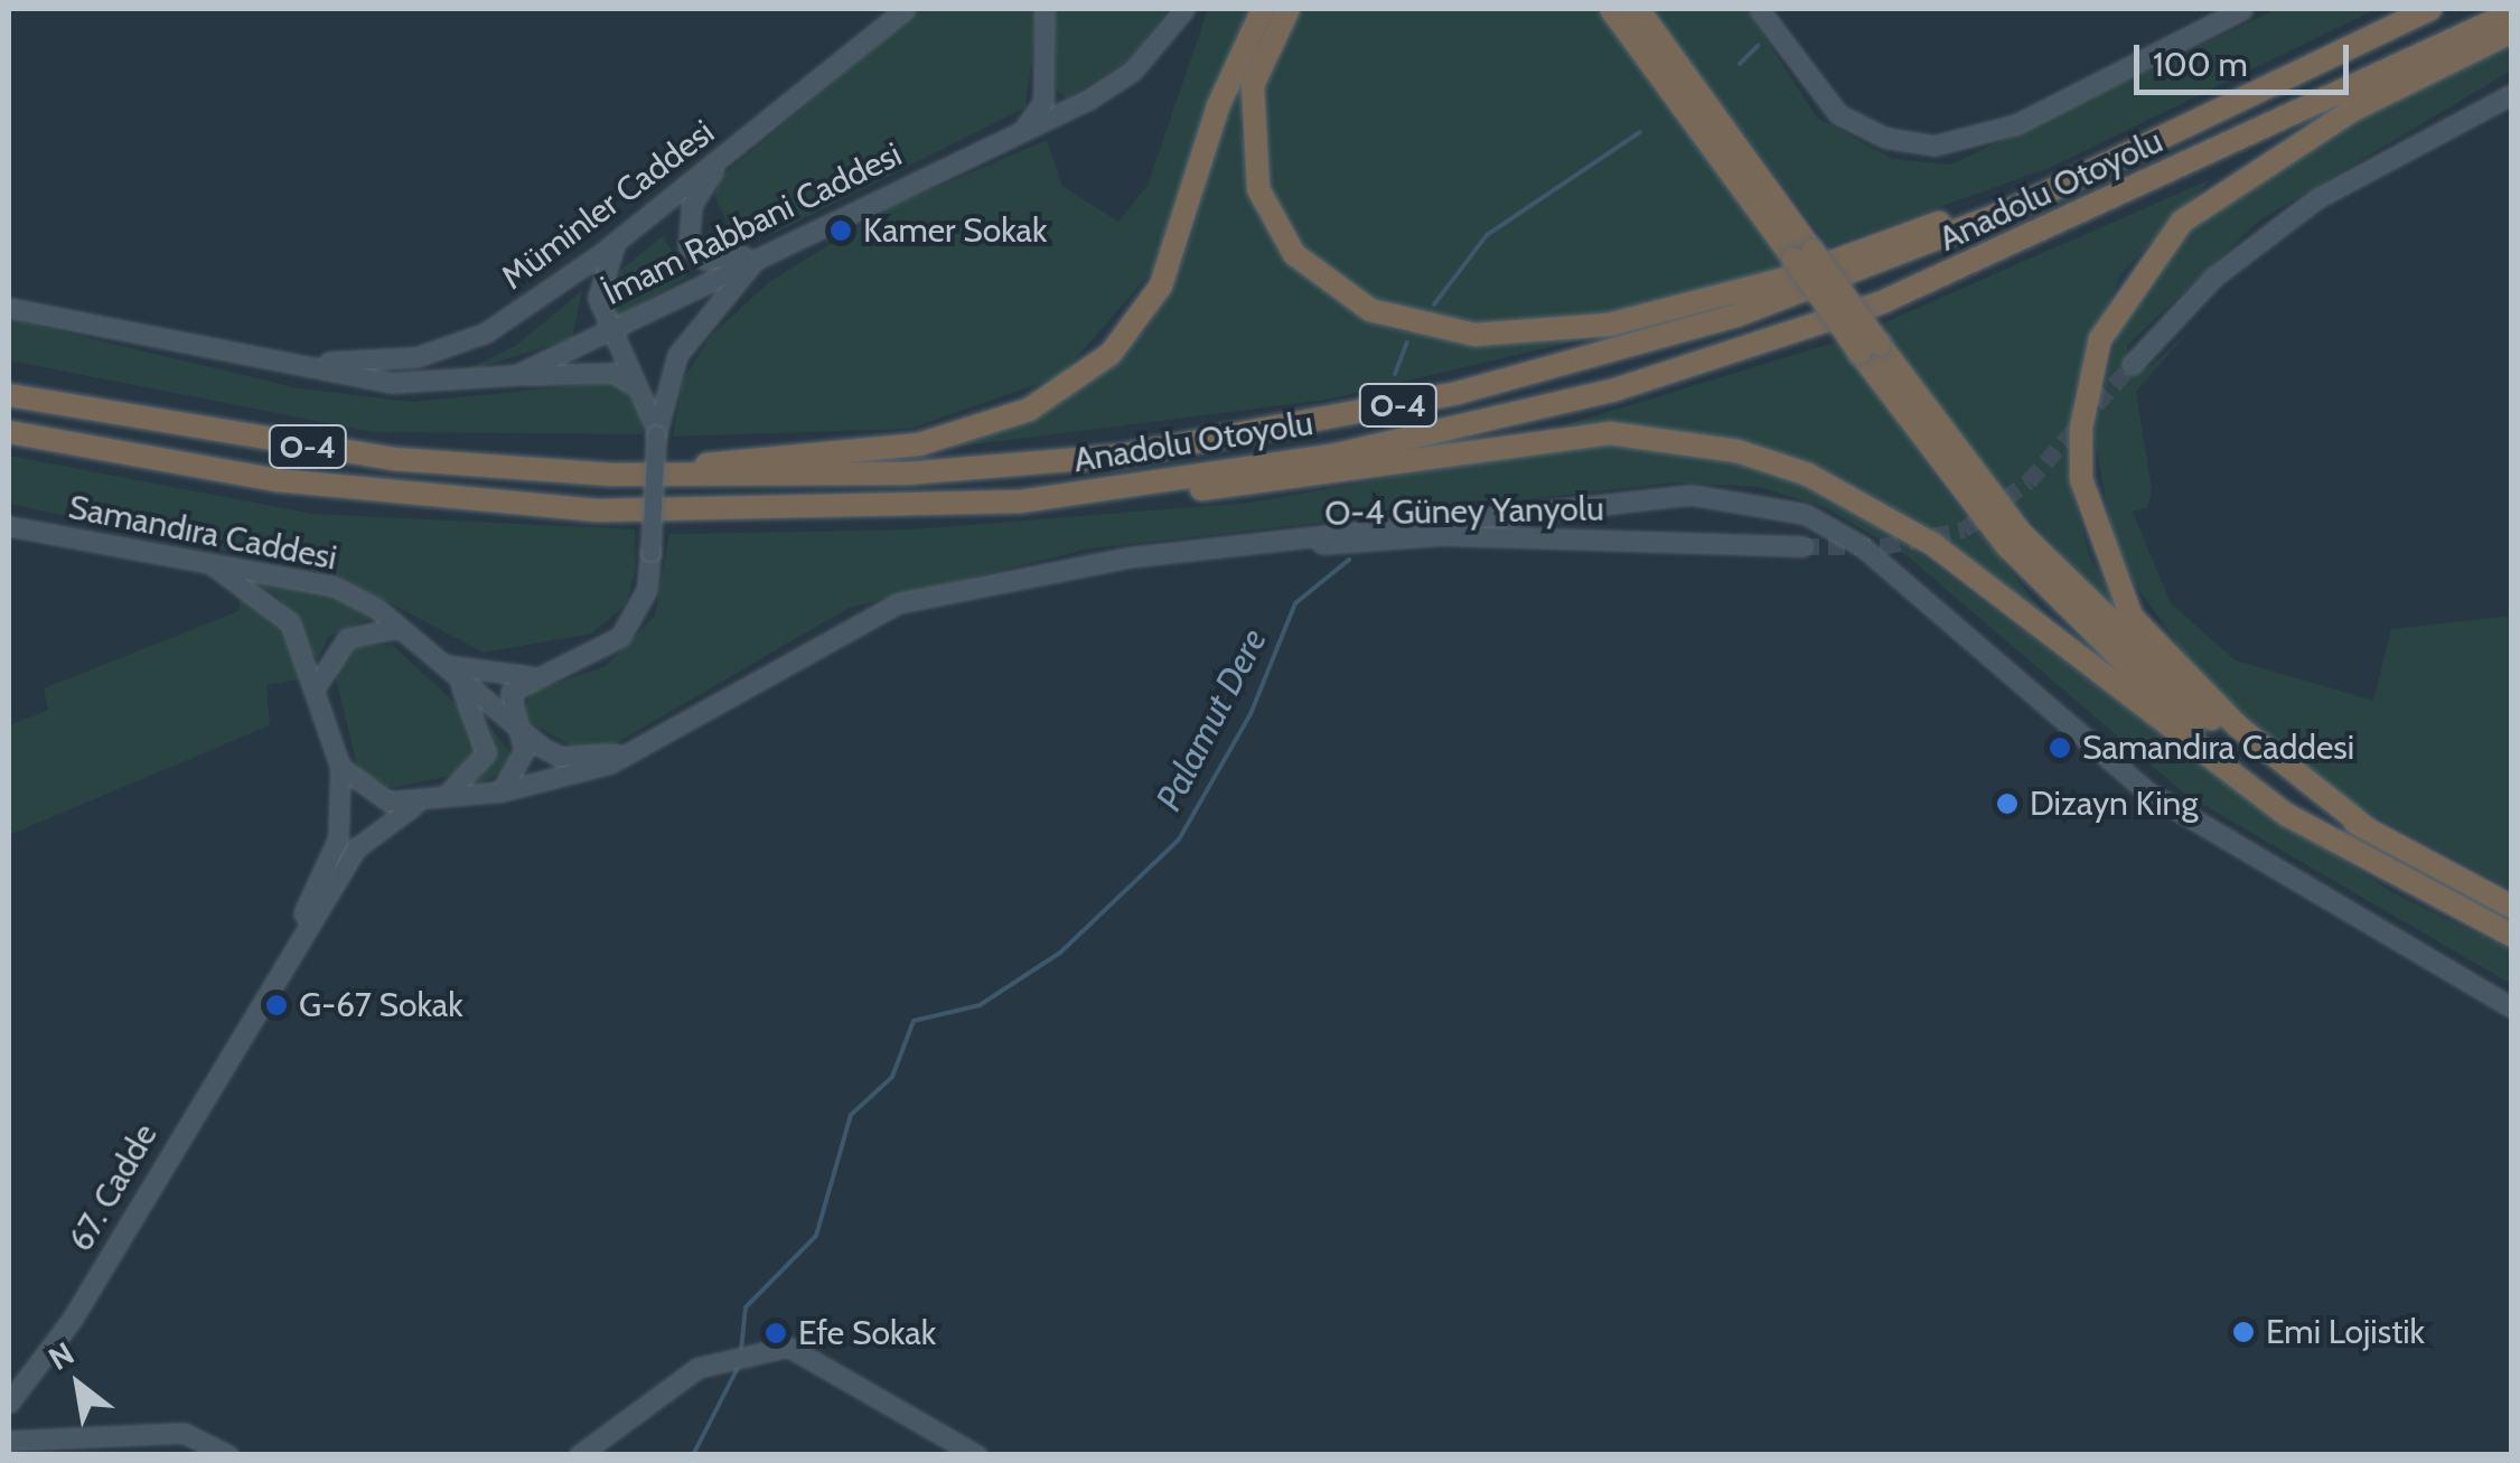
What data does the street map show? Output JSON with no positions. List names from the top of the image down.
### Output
{
  "streets": {
    "highway": ["Anadolu Otoyolu", "O-4"],
    "main road": [
      "Müminler Caddesi",
      "İmam Rabbani Caddesi",
      "O-4 Güney Yanyolu",
      "Samandıra Caddesi",
      "67. Cadde"
    ]
  },
  "crossings": [
    ["Müminler Caddesi", "İmam Rabbani Caddesi"],
    ["Samandıra Caddesi", "67. Cadde"]
  ],
  "water": ["Palamut Dere"],
  "places": [
    "Kamer Sokak",
    "Samandıra Caddesi",
    "Dizayn King",
    "G-67 Sokak",
    "Emi Lojistik",
    "Efe Sokak"
  ],
  "scale_bar": "100 m",
  "north": "top left"
}
